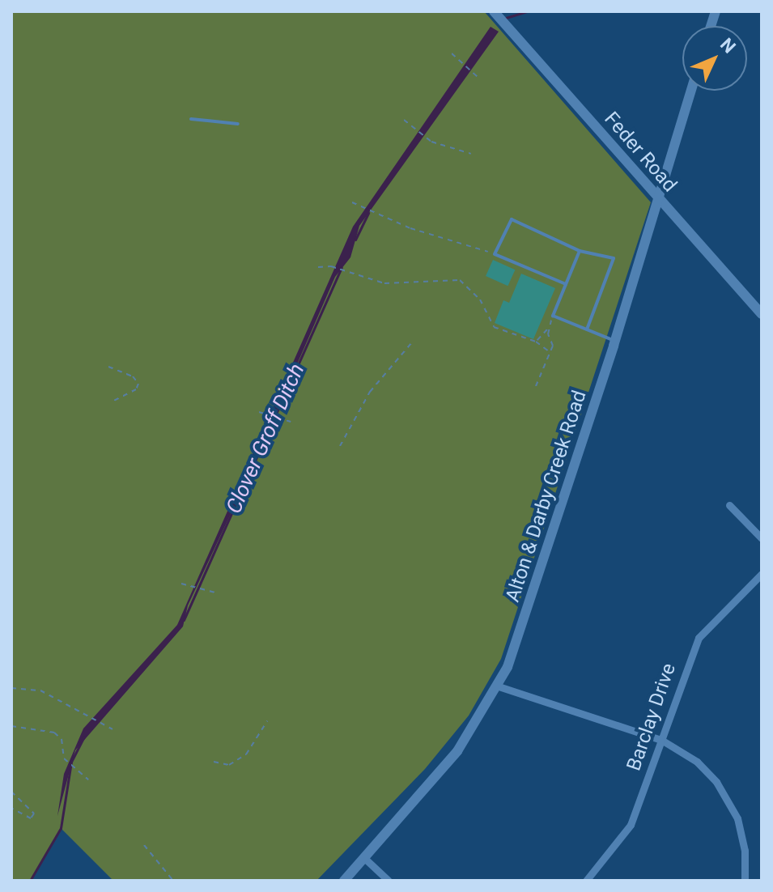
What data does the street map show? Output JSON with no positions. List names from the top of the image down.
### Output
{
  "streets": {
    "street": ["Feder Road", "Alton & Darby Creek Road", "Barclay Drive"]
  },
  "crossings": [
    ["Feder Road", "Alton & Darby Creek Road"]
  ],
  "water": ["Clover Groff Ditch"],
  "north": "top right"
}
